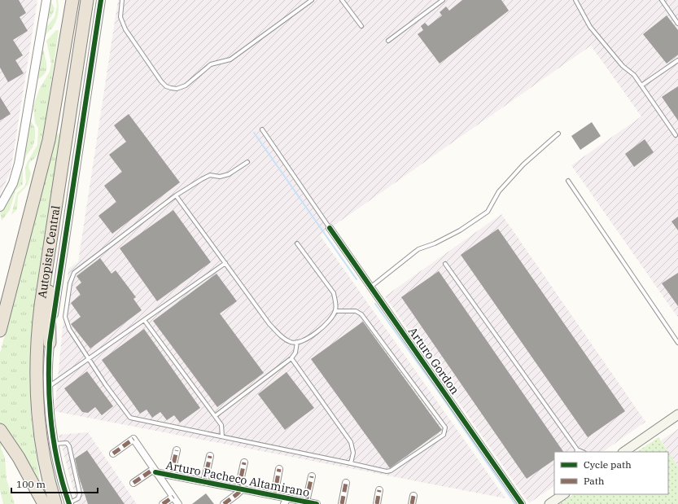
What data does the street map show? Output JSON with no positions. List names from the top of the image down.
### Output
{
  "streets": {
    "highway": ["Autopista Central"],
    "street": ["Arturo Gordon", "Arturo Pacheco Altamirano"]
  },
  "legend": ["Cycle path", "Path"],
  "scale_bar": "100 m"
}
